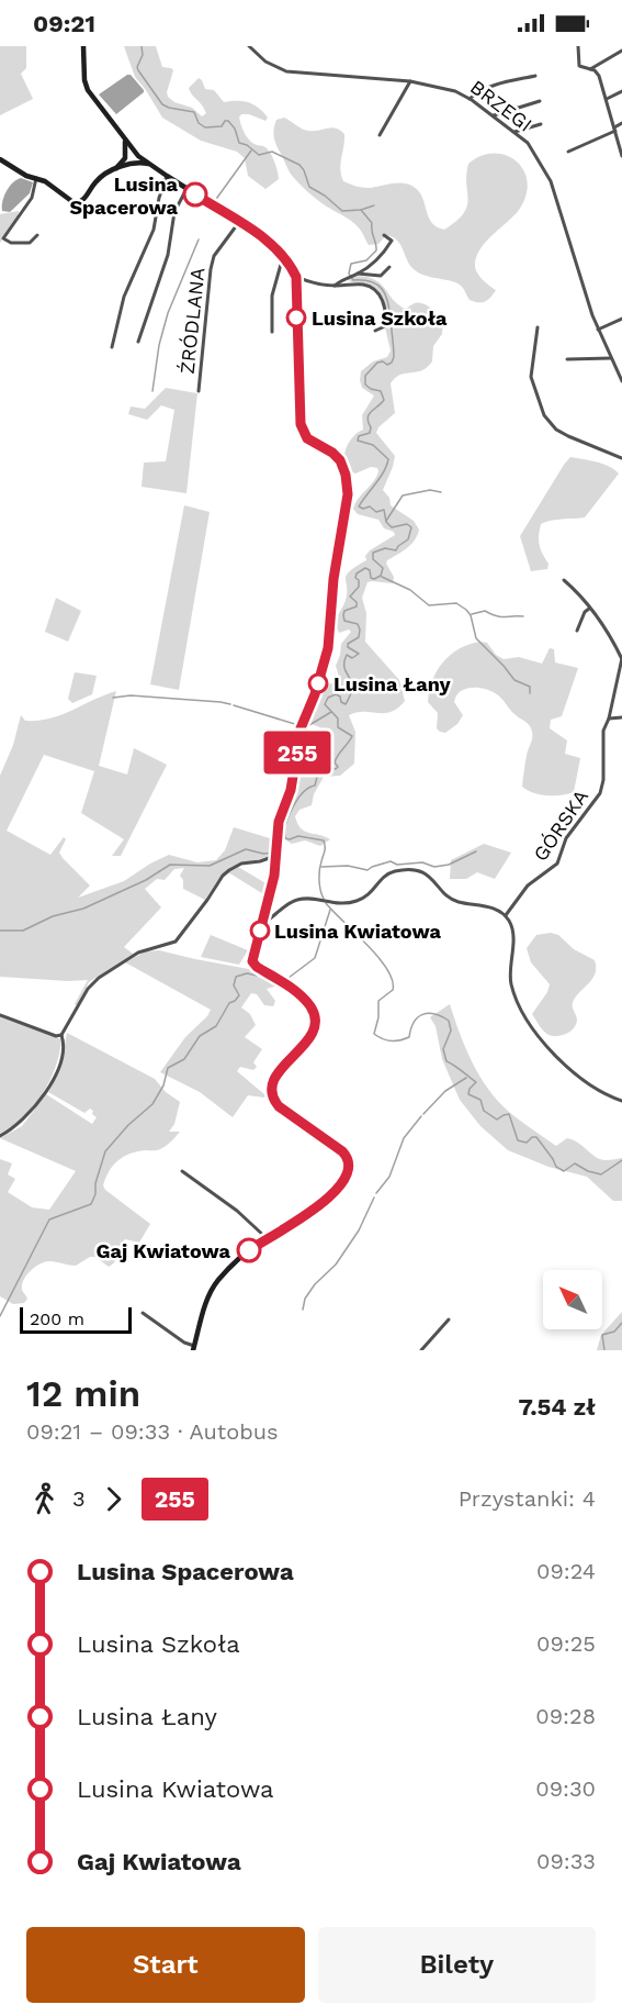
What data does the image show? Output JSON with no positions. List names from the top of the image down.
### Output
{
  "streets": {
    "street": ["BRZEGI", "ŹRÓDLANA", "GÓRSKA"]
  },
  "places": [
    "Lusina Spacerowa",
    "Lusina Szkoła",
    "Lusina Łany",
    "Lusina Kwiatowa",
    "Gaj Kwiatowa"
  ],
  "lines": ["bus line 255"],
  "scale_bar": "200 m",
  "north": "top left",
  "page": {
    "status": "09:21",
    "on_map": "255",
    "scale": "200 m",
    "heading": ["12 min", "09:21 – 09:33 · Autobus", "7.54 zł"],
    "legs": ["3", "255", "Przystanki: 4"],
    "list": [
      {
        "name": "Lusina Spacerowa",
        "value": "09:24"
      },
      {
        "name": "Lusina Szkoła",
        "value": "09:25"
      },
      {
        "name": "Lusina Łany",
        "value": "09:28"
      },
      {
        "name": "Lusina Kwiatowa",
        "value": "09:30"
      },
      {
        "name": "Gaj Kwiatowa",
        "value": "09:33"
      }
    ],
    "buttons": ["Start", "Bilety"]
  }
}
